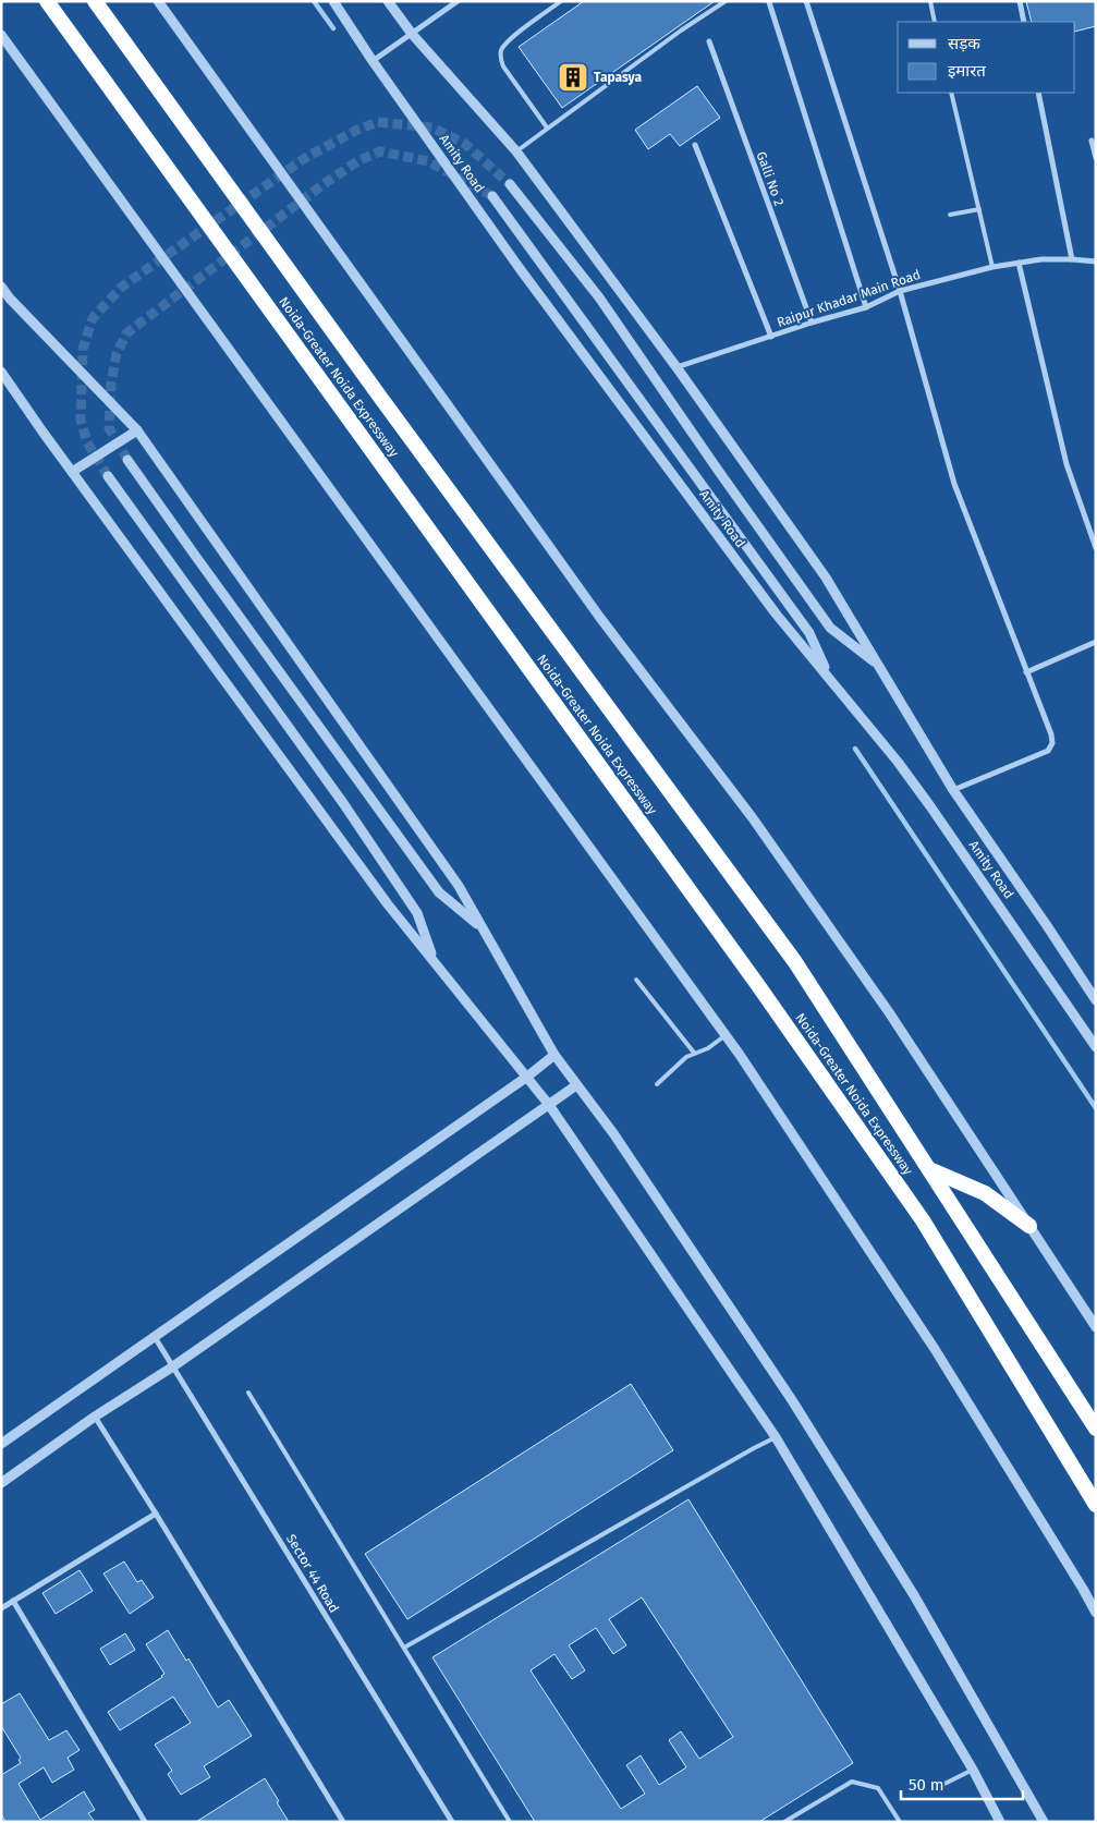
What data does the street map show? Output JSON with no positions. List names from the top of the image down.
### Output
{
  "streets": {
    "highway": ["Noida-Greater Noida Expressway"],
    "street": [
      "Amity Road",
      "Galli No 2",
      "Raipur Khadar Main Road",
      "Sector 44 Road"
    ]
  },
  "crossings": [
    ["Amity Road", "Raipur Khadar Main Road"],
    ["Galli No 2", "Raipur Khadar Main Road"]
  ],
  "places": {
    "building": ["Tapasya"]
  },
  "legend": ["सड़क", "इमारत"],
  "scale_bar": "50 m"
}
